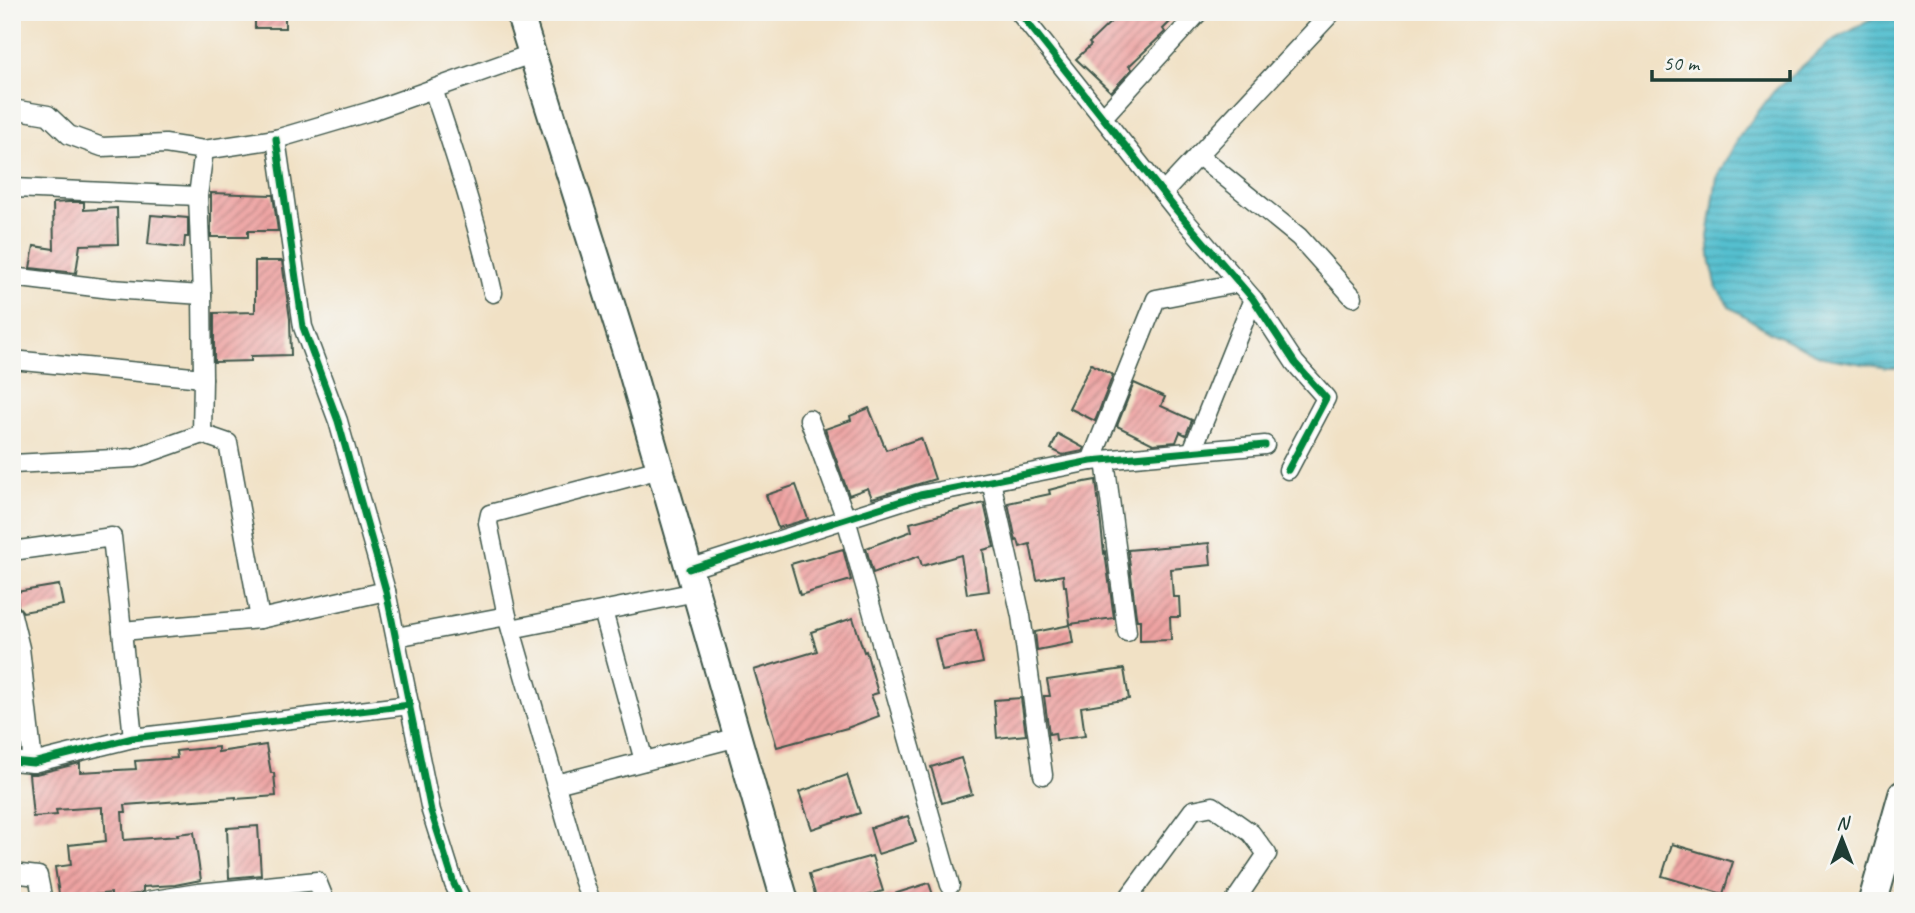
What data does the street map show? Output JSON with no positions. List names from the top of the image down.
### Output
{
  "scale_bar": "50 m",
  "north": "top"
}
